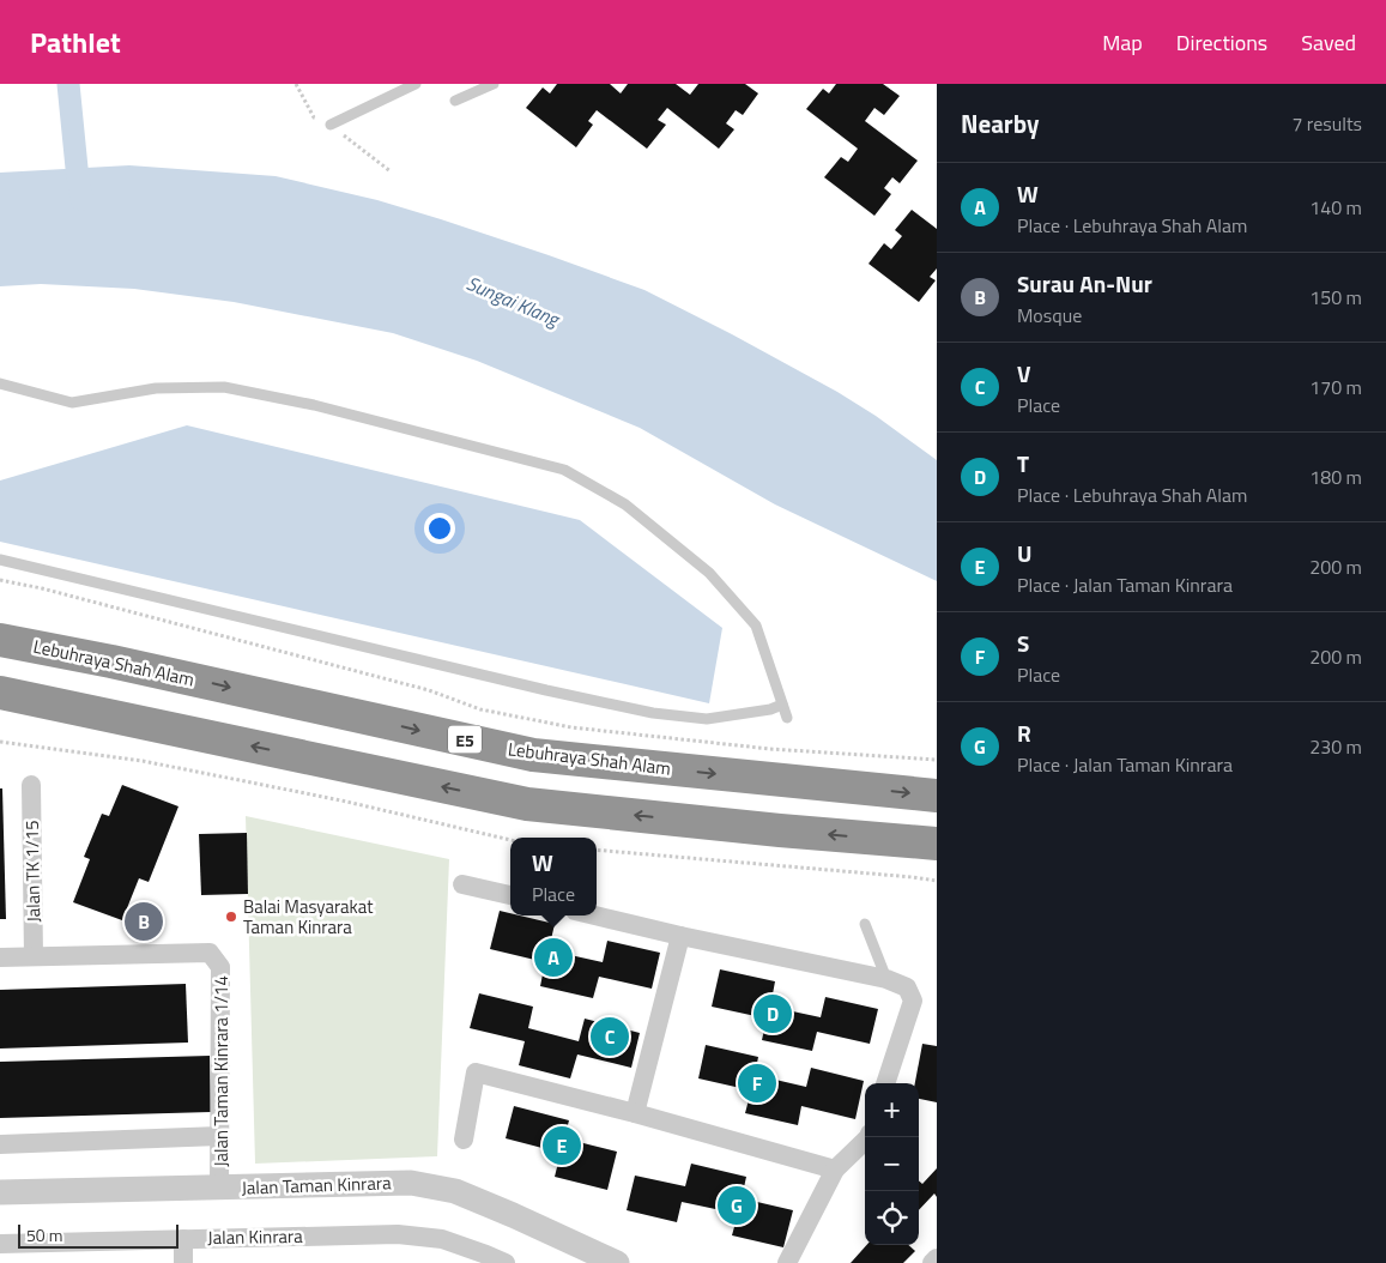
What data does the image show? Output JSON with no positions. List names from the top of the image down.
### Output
{
  "streets": {
    "highway": ["Lebuhraya Shah Alam", "E5"],
    "street": [
      "Jalan TK 1/15",
      "Jalan Taman Kinrara 1/14",
      "Jalan Taman Kinrara",
      "Jalan Kinrara"
    ]
  },
  "crossings": [
    ["Jalan TK 1/15", "Jalan Taman Kinrara 1/14"],
    ["Jalan Taman Kinrara 1/14", "Jalan Taman Kinrara"]
  ],
  "water": ["Sungai Klang"],
  "places": ["Balai Masyarakat Taman Kinrara"],
  "scale_bar": "50 m",
  "page": {
    "header": "Pathlet",
    "nav": ["Map", "Directions", "Saved"],
    "heading": ["Nearby", "7 results"],
    "list": [
      {
        "mark": "A",
        "name": "W",
        "note": "Place · Lebuhraya Shah Alam",
        "value": "140 m"
      },
      {
        "mark": "B",
        "name": "Surau An-Nur",
        "note": "Mosque",
        "value": "150 m"
      },
      {
        "mark": "C",
        "name": "V",
        "note": "Place",
        "value": "170 m"
      },
      {
        "mark": "D",
        "name": "T",
        "note": "Place · Lebuhraya Shah Alam",
        "value": "180 m"
      },
      {
        "mark": "E",
        "name": "U",
        "note": "Place · Jalan Taman Kinrara",
        "value": "200 m"
      },
      {
        "mark": "F",
        "name": "S",
        "note": "Place",
        "value": "200 m"
      },
      {
        "mark": "G",
        "name": "R",
        "note": "Place · Jalan Taman Kinrara",
        "value": "230 m"
      }
    ],
    "popup": ["W", "Place"],
    "pins": [
      "B",
      "A",
      "D",
      "C",
      "F",
      "E",
      "G"
    ],
    "map_buttons": ["+", "−"],
    "scale": "50 m"
  }
}
